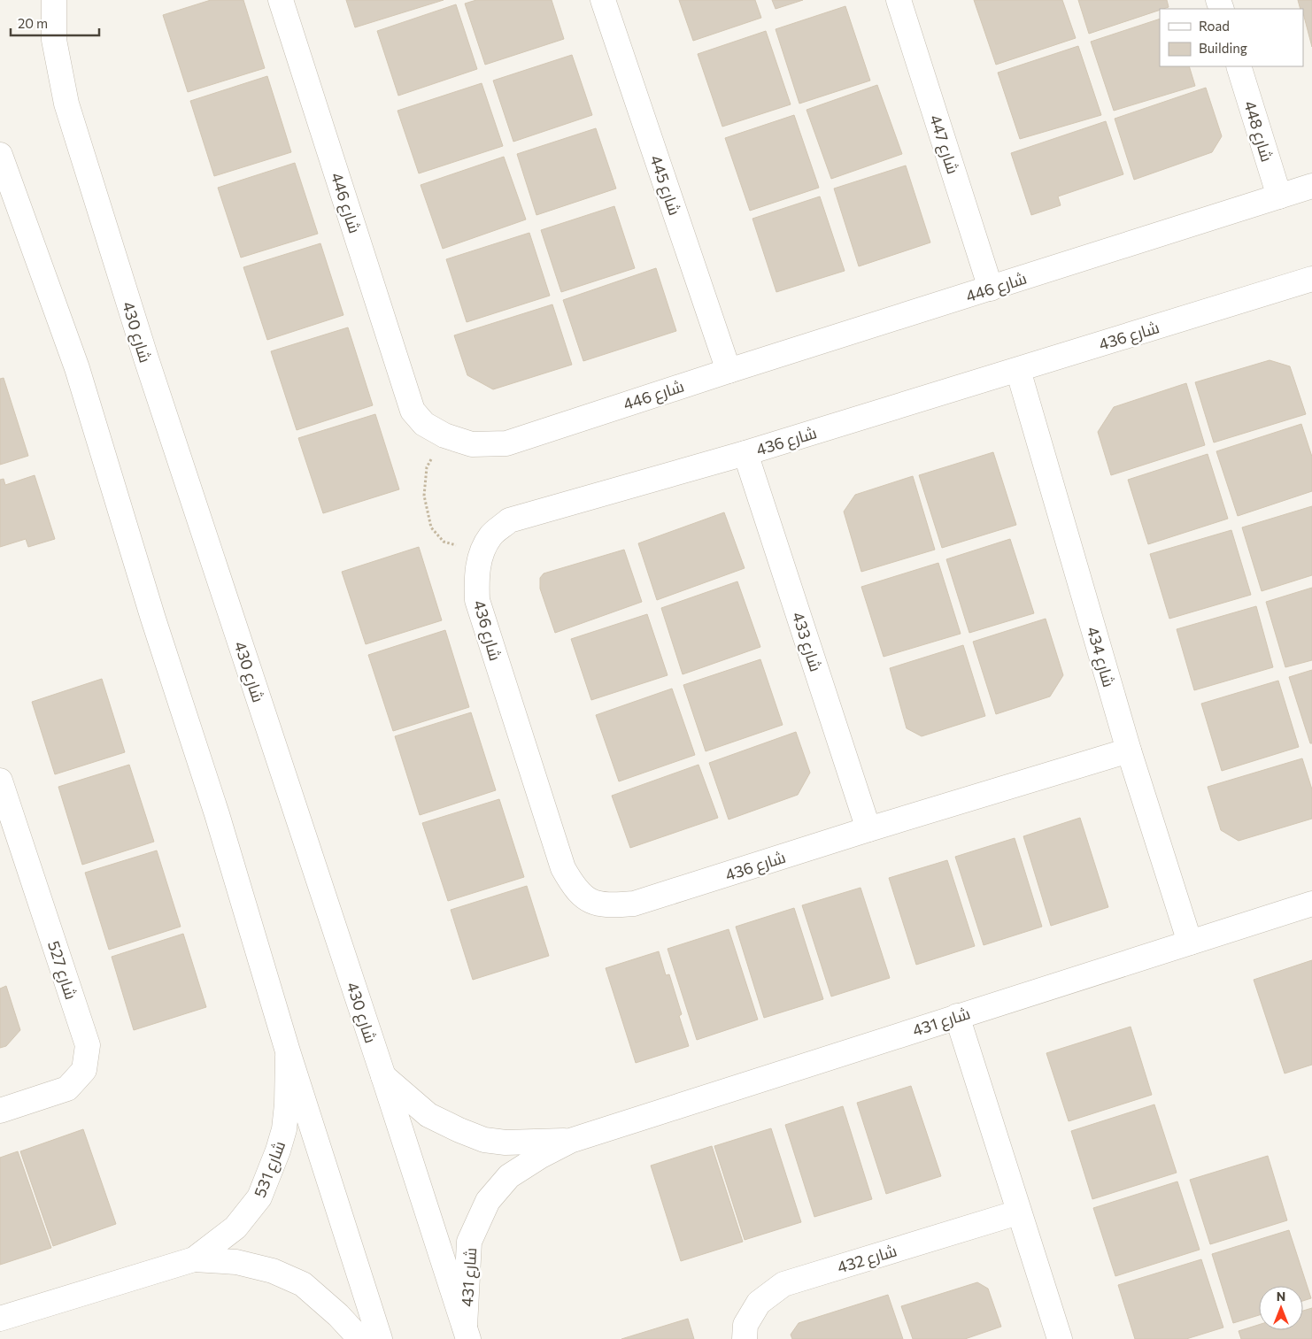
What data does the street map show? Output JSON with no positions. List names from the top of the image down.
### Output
{
  "streets": {
    "street": [
      "شارع 448",
      "شارع 447",
      "شارع 445",
      "شارع 446",
      "شارع 430",
      "شارع 436",
      "شارع 433",
      "شارع 434",
      "شارع 527",
      "شارع 431",
      "شارع 531",
      "شارع 432"
    ]
  },
  "crossings": [
    ["شارع 448", "شارع 446"],
    ["شارع 447", "شارع 446"],
    ["شارع 445", "شارع 446"],
    ["شارع 430", "شارع 431"],
    ["شارع 436", "شارع 433"],
    ["شارع 436", "شارع 434"],
    ["شارع 434", "شارع 431"]
  ],
  "legend": ["Road", "Building"],
  "scale_bar": "20 m",
  "north": "top"
}
